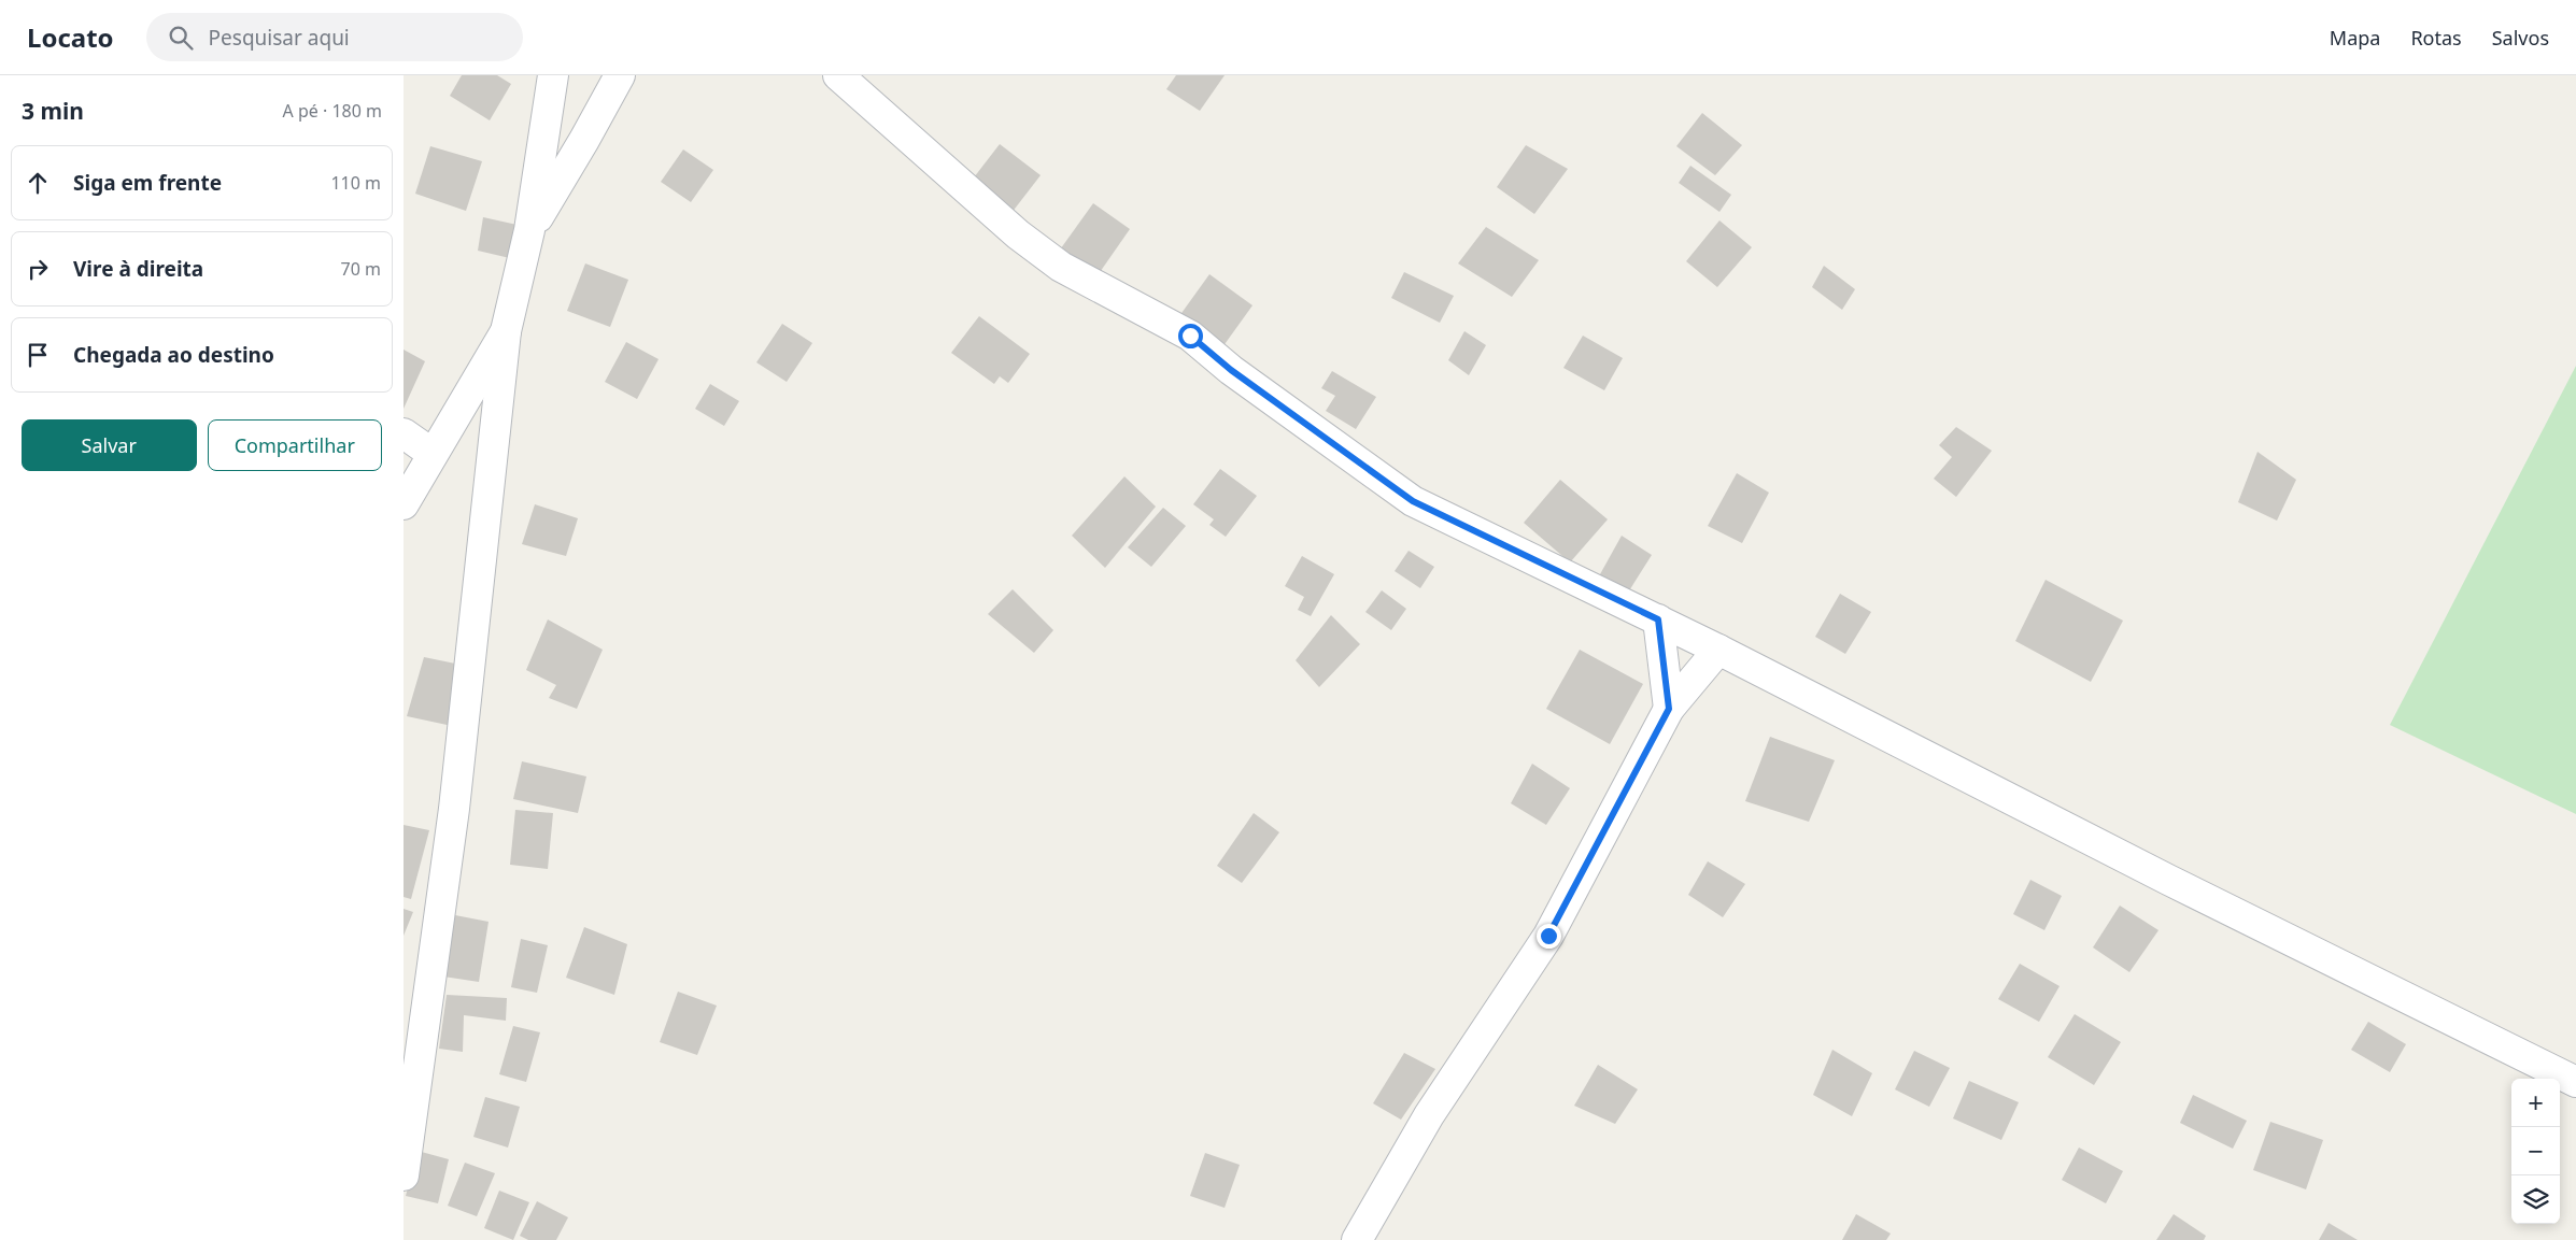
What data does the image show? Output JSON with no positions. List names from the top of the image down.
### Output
{
  "page": {
    "header": "Locato",
    "search": "Pesquisar aqui",
    "nav": ["Mapa", "Rotas", "Salvos"],
    "heading": ["3 min", "A pé · 180 m"],
    "list": [
      ["Siga em frente", "110 m"],
      ["Vire à direita", "70 m"],
      "Chegada ao destino"
    ],
    "buttons": ["Salvar", "Compartilhar"],
    "map_buttons": ["+", "−"]
  }
}
